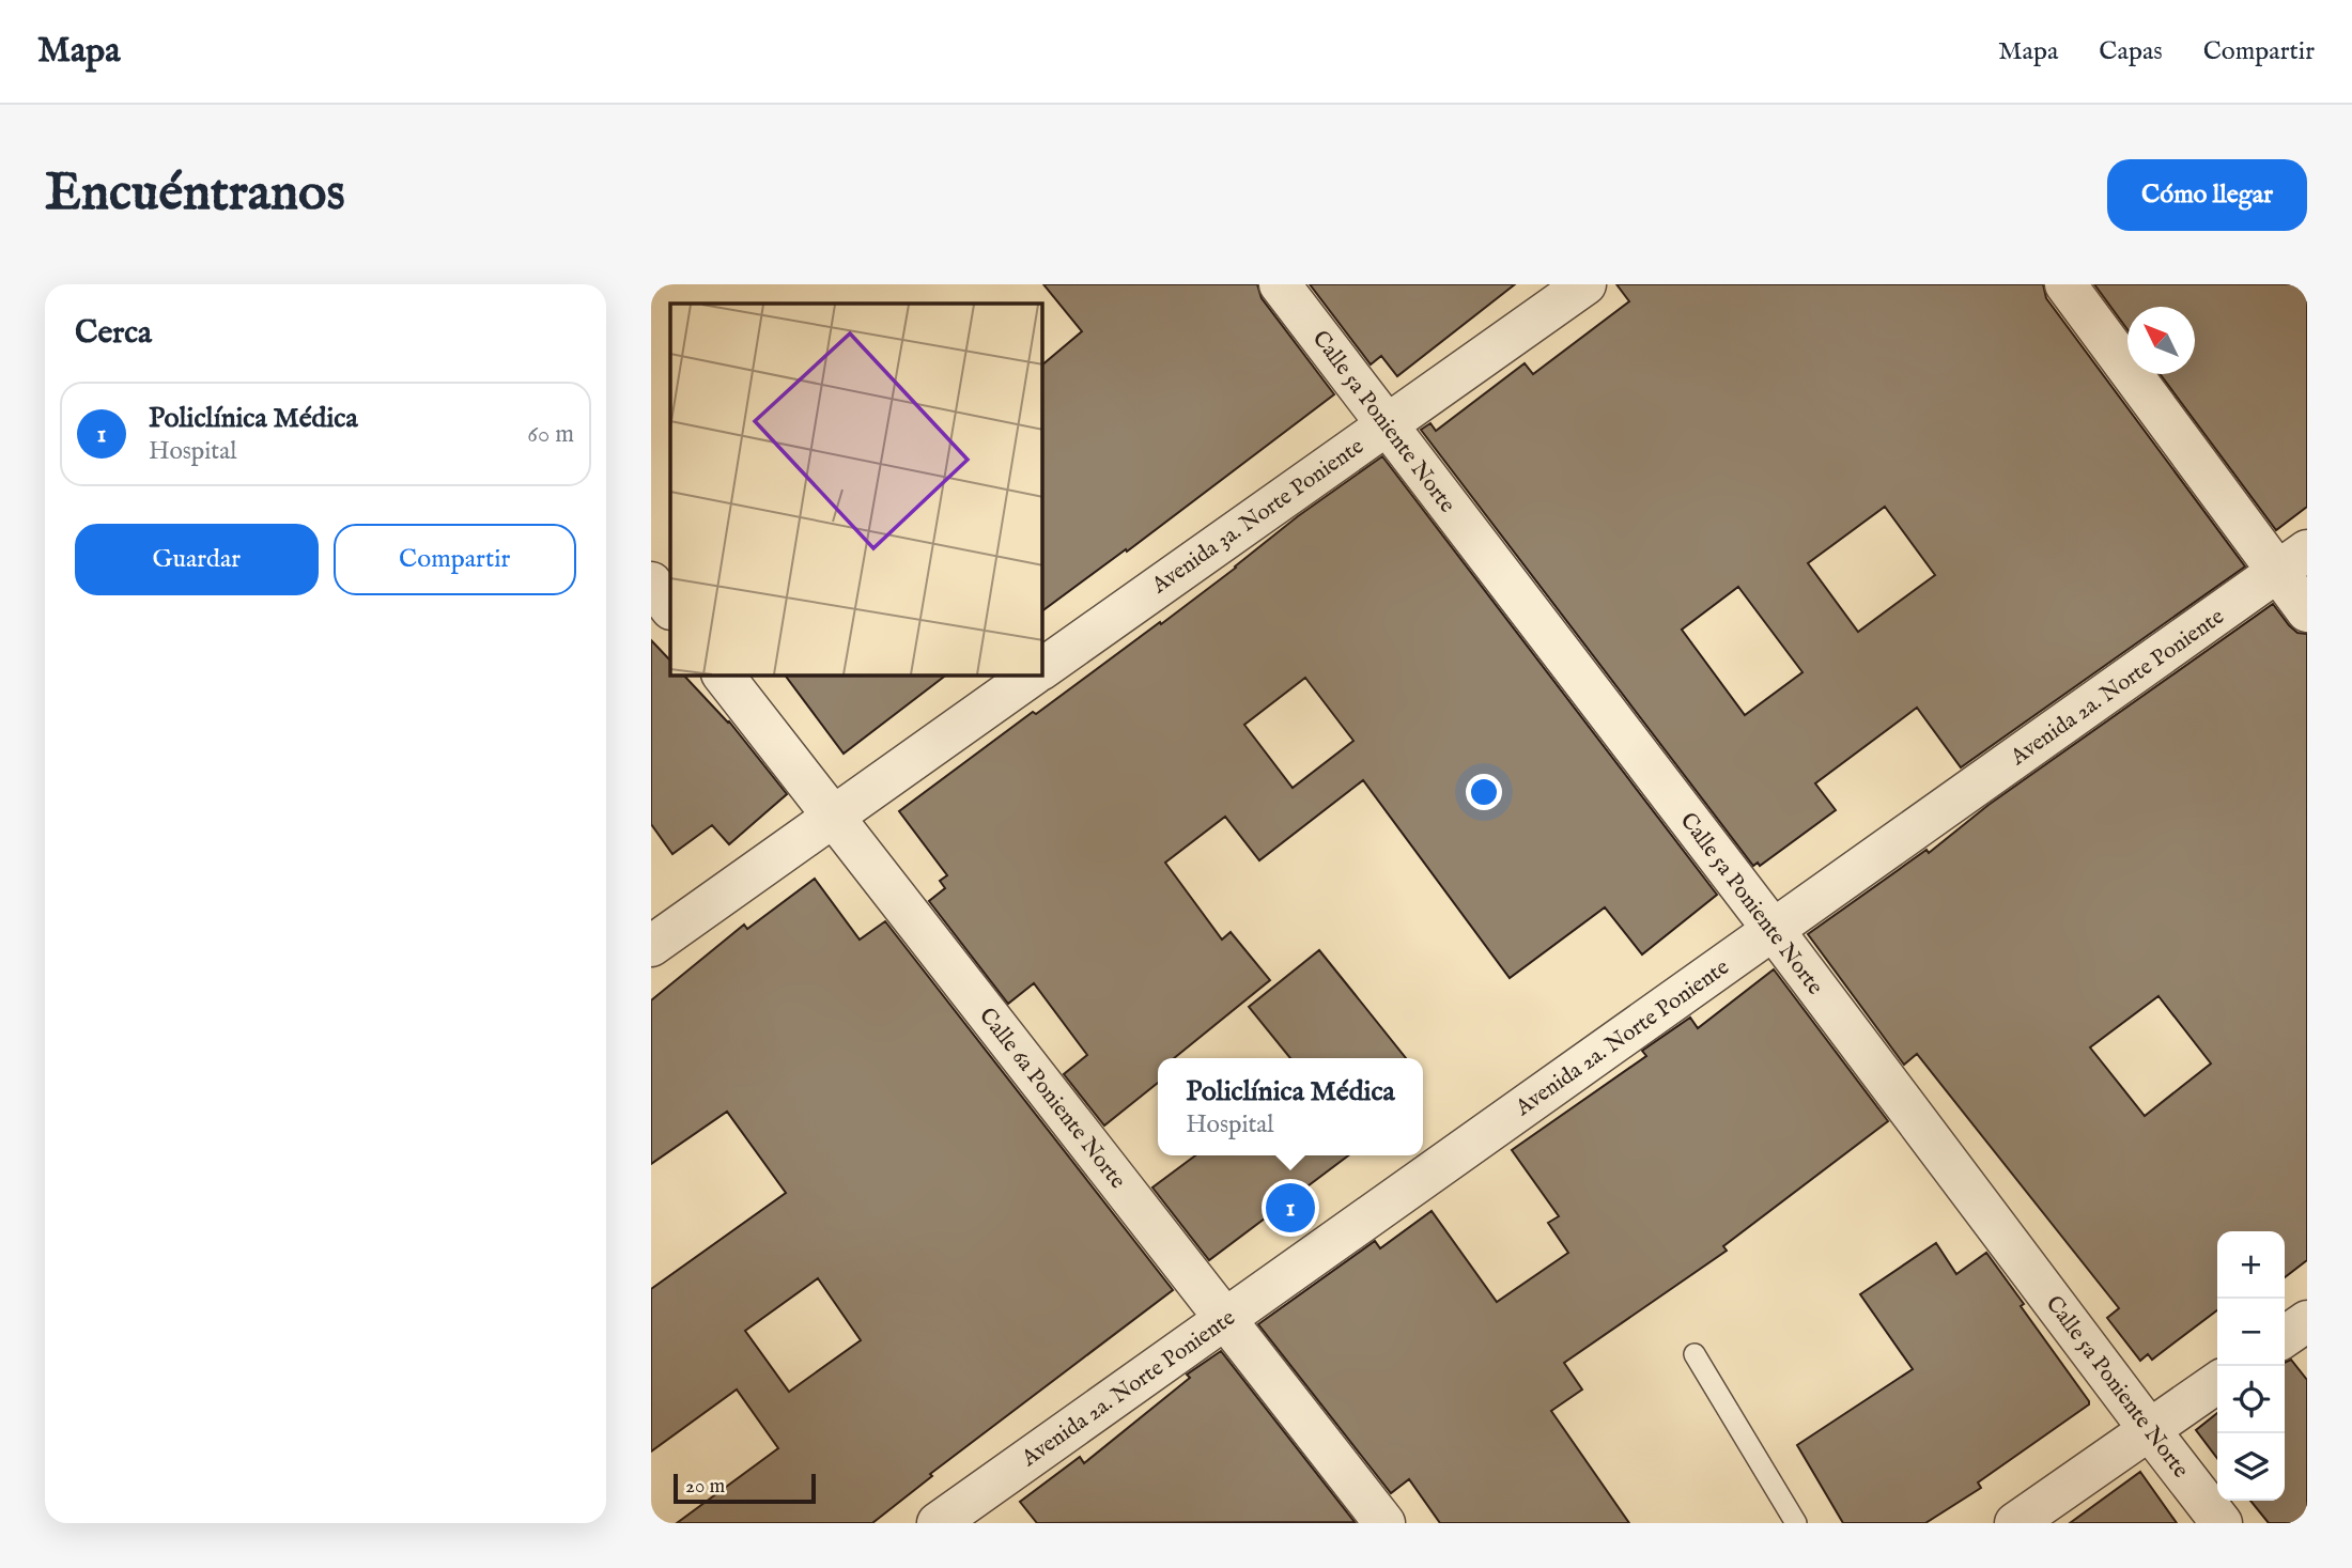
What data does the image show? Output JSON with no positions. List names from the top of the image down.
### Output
{
  "streets": {
    "street": [
      "Calle 5a Poniente Norte",
      "Avenida 3a. Norte Poniente",
      "Avenida 2a. Norte Poniente",
      "Calle 6a Poniente Norte"
    ]
  },
  "crossings": [
    ["Calle 5a Poniente Norte", "Avenida 3a. Norte Poniente"],
    ["Calle 5a Poniente Norte", "Avenida 2a. Norte Poniente"],
    ["Avenida 2a. Norte Poniente", "Calle 6a Poniente Norte"]
  ],
  "scale_bar": "20 m",
  "north": "top left",
  "page": {
    "header": "Mapa",
    "nav": ["Mapa", "Capas", "Compartir"],
    "buttons": [
      "Cómo llegar",
      ["Guardar", "Compartir"]
    ],
    "title": "Encuéntranos",
    "heading": "Cerca",
    "list": [
      {
        "mark": "1",
        "name": "Policlínica Médica",
        "note": "Hospital",
        "value": "60 m"
      }
    ],
    "popup": ["Policlínica Médica", "Hospital"],
    "pins": "1",
    "map_buttons": ["+", "−"],
    "scale": "20 m"
  }
}
